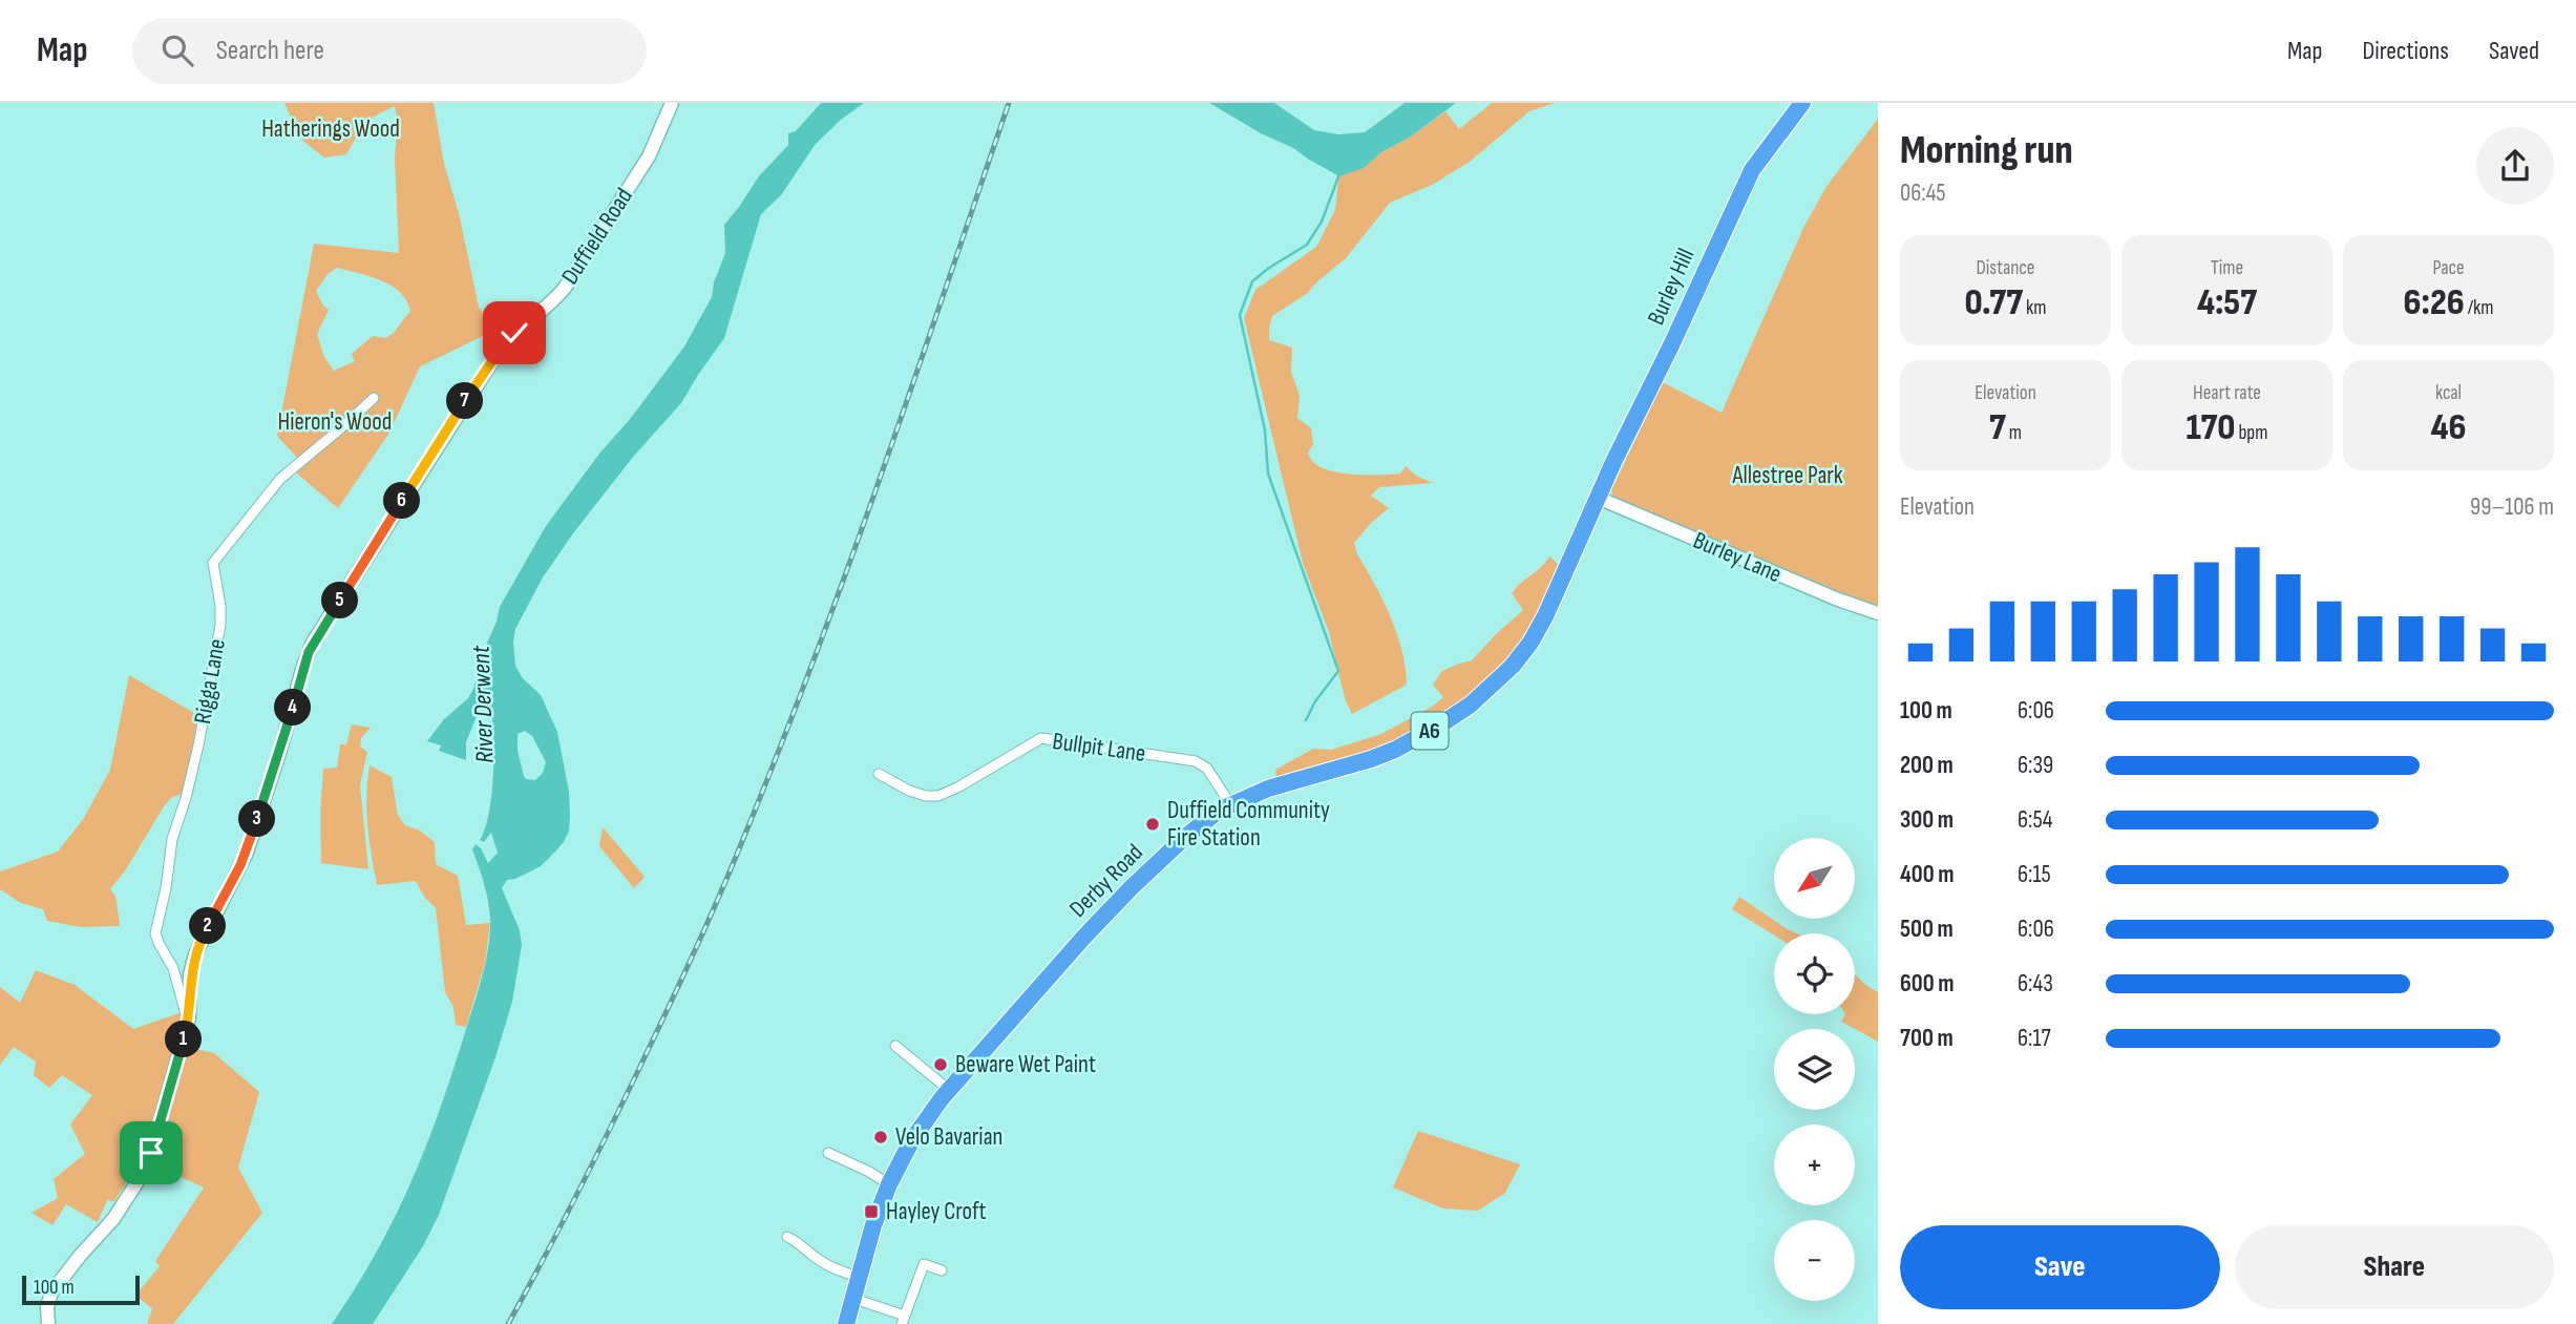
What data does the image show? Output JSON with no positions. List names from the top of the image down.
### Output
{
  "streets": {
    "highway": ["Burley Hill", "A6", "Derby Road"],
    "street": [
      "Duffield Road",
      "Burley Lane",
      "Rigga Lane",
      "Bullpit Lane"
    ]
  },
  "crossings": [
    ["Duffield Road", "Rigga Lane"],
    ["Burley Hill", "Burley Lane"],
    ["Burley Hill", "Derby Road"],
    ["Burley Lane", "Derby Road"],
    ["Bullpit Lane", "Derby Road"]
  ],
  "water": ["River Derwent"],
  "parks": ["Hatherings Wood", "Hieron's Wood", "Allestree Park"],
  "places": {
    "other": ["Duffield Community Fire Station", "Beware Wet Paint", "Velo Bavarian"],
    "transit": ["Hayley Croft"]
  },
  "scale_bar": "100 m",
  "north": "bottom left",
  "page": {
    "header": "Map",
    "search": "Search here",
    "nav": ["Map", "Directions", "Saved"],
    "heading": ["Morning run", "06:45"],
    "stats": [
      ["Distance", "0.77 km"],
      ["Time", "4:57"],
      ["Pace", "6:26 /km"],
      ["Elevation", "7 m"],
      ["Heart rate", "170 bpm"],
      ["kcal", "46"]
    ],
    "pins": [
      "7",
      "6",
      "5",
      "4",
      "3",
      "2",
      "1"
    ],
    "chart": ["Elevation", "99–106 m"],
    "list": [
      {
        "name": "100 m",
        "note": "6:06"
      },
      {
        "name": "200 m",
        "note": "6:39"
      },
      {
        "name": "300 m",
        "note": "6:54"
      },
      {
        "name": "400 m",
        "note": "6:15"
      },
      {
        "name": "500 m",
        "note": "6:06"
      },
      {
        "name": "600 m",
        "note": "6:43"
      },
      {
        "name": "700 m",
        "note": "6:17"
      }
    ],
    "map_buttons": ["+", "−"],
    "buttons": ["Save", "Share"],
    "scale": "100 m"
  }
}
